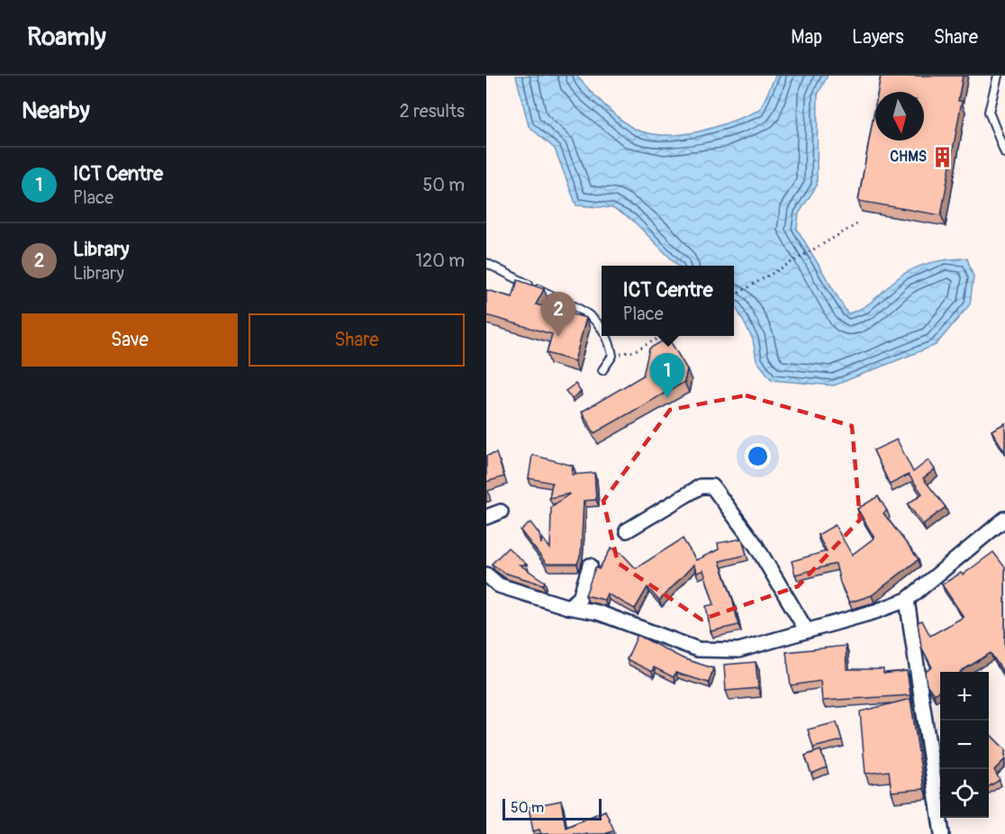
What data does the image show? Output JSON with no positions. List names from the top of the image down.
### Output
{
  "places": {
    "building": ["CHMS"]
  },
  "scale_bar": "50 m",
  "north": "bottom",
  "page": {
    "header": "Roamly",
    "nav": ["Map", "Layers", "Share"],
    "heading": ["Nearby", "2 results"],
    "list": [
      {
        "mark": "1",
        "name": "ICT Centre",
        "note": "Place",
        "value": "50 m"
      },
      {
        "mark": "2",
        "name": "Library",
        "note": "Library",
        "value": "120 m"
      }
    ],
    "popup": ["ICT Centre", "Place"],
    "pins": ["2", "1"],
    "buttons": ["Save", "Share"],
    "map_buttons": ["+", "−"],
    "scale": "50 m"
  }
}
